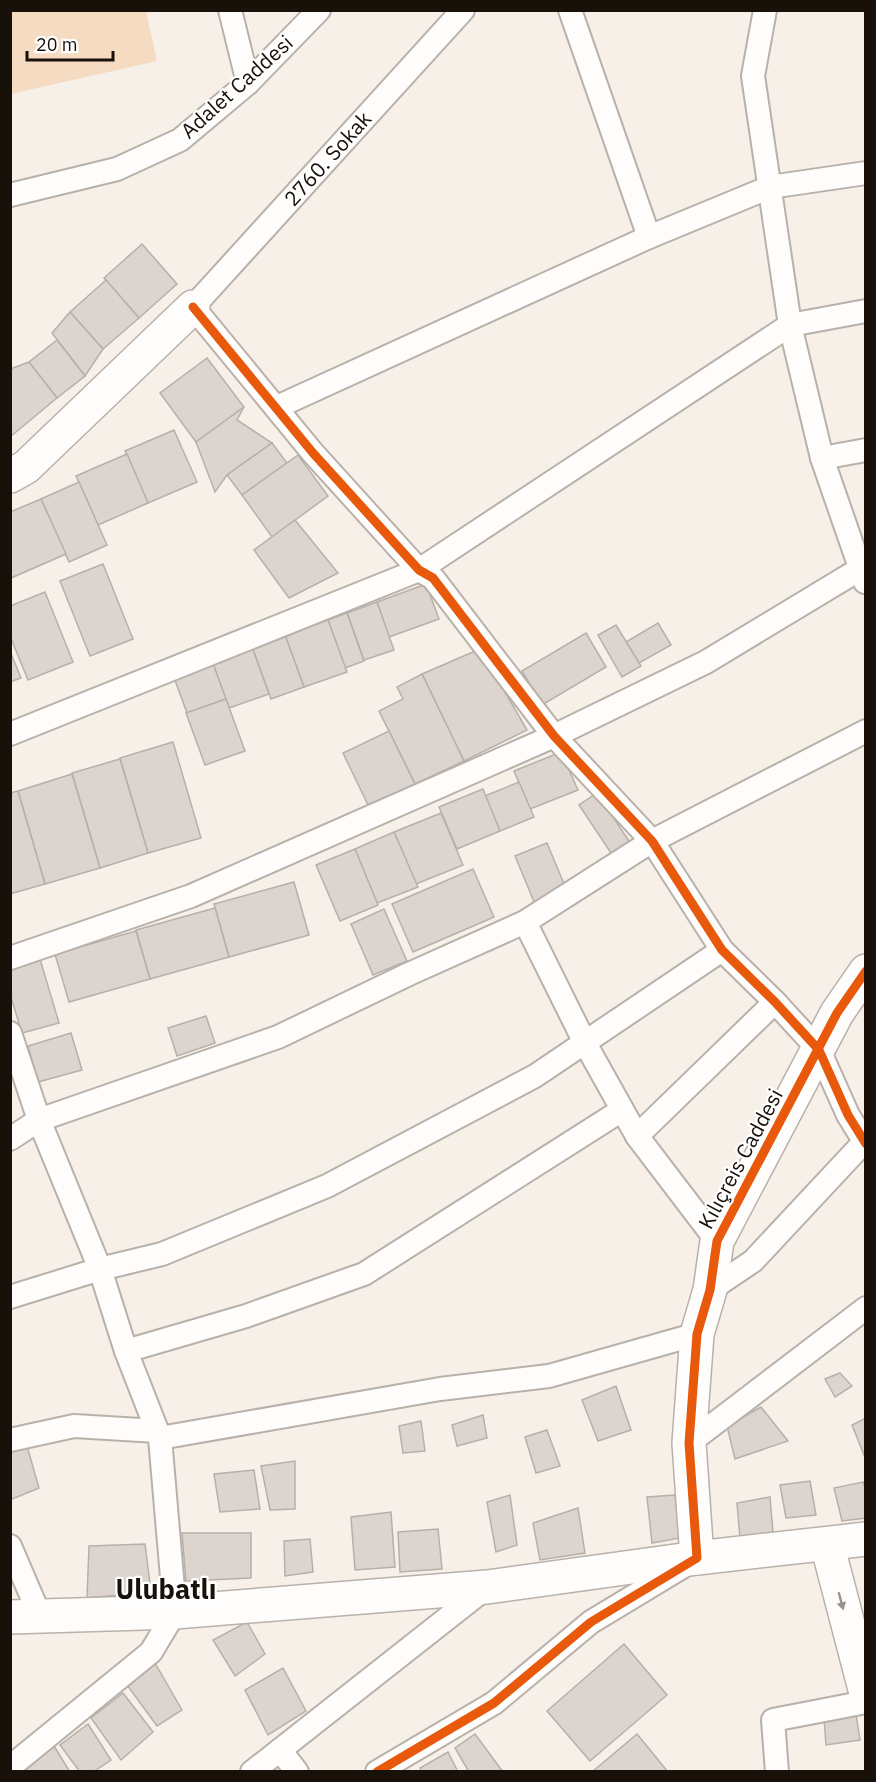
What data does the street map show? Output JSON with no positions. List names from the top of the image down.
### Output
{
  "streets": {
    "street": ["Adalet Caddesi", "2760. Sokak", "Kılıçreis Caddesi"]
  },
  "districts": ["Ulubatlı"],
  "scale_bar": "20 m"
}
